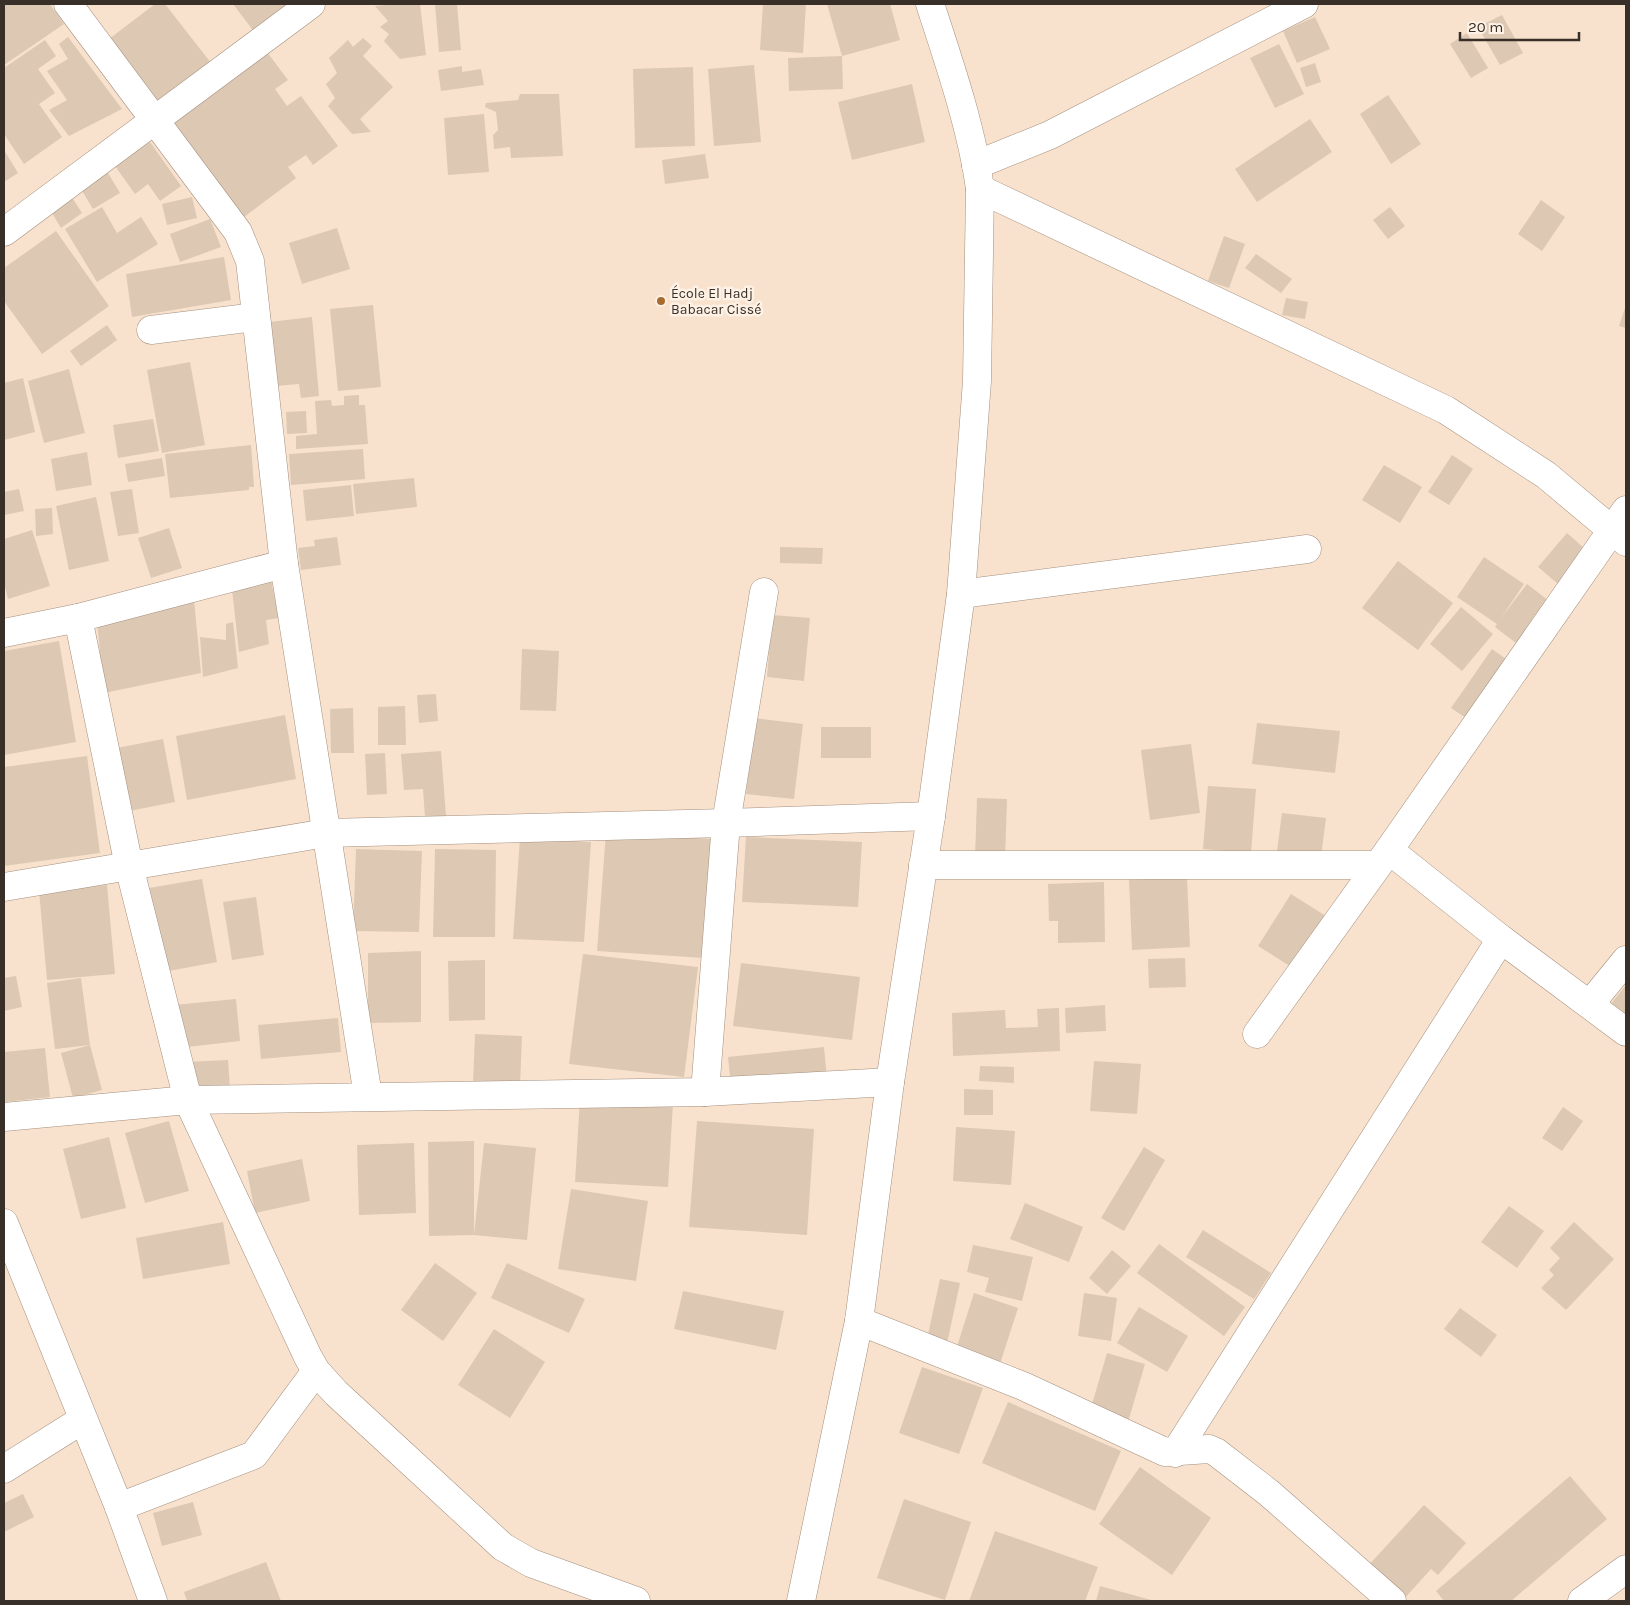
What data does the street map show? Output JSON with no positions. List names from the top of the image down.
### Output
{
  "places": ["École El Hadj Babacar Cissé"],
  "scale_bar": "20 m"
}
